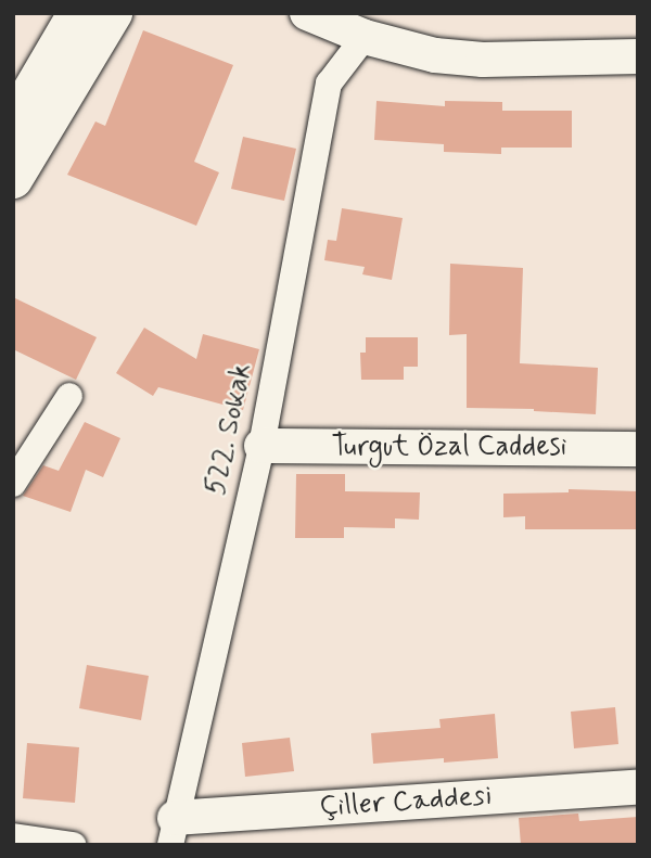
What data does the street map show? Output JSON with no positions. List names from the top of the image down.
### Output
{
  "streets": {
    "street": ["522. Sokak", "Turgut Özal Caddesi", "Çiller Caddesi"]
  },
  "crossings": [
    ["522. Sokak", "Turgut Özal Caddesi"],
    ["522. Sokak", "Çiller Caddesi"]
  ]
}
